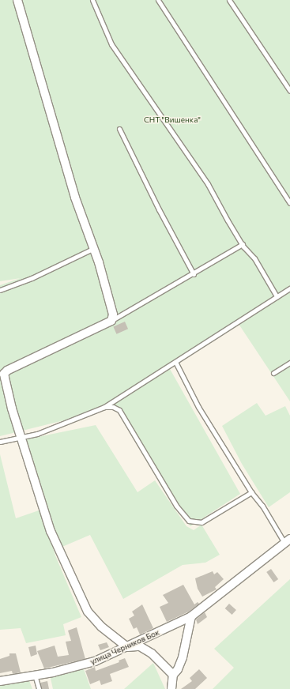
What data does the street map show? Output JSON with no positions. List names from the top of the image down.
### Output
{
  "streets": {
    "street": ["улица Черников Бок"]
  },
  "parks": ["СНТ \"Вишенка\""]
}
